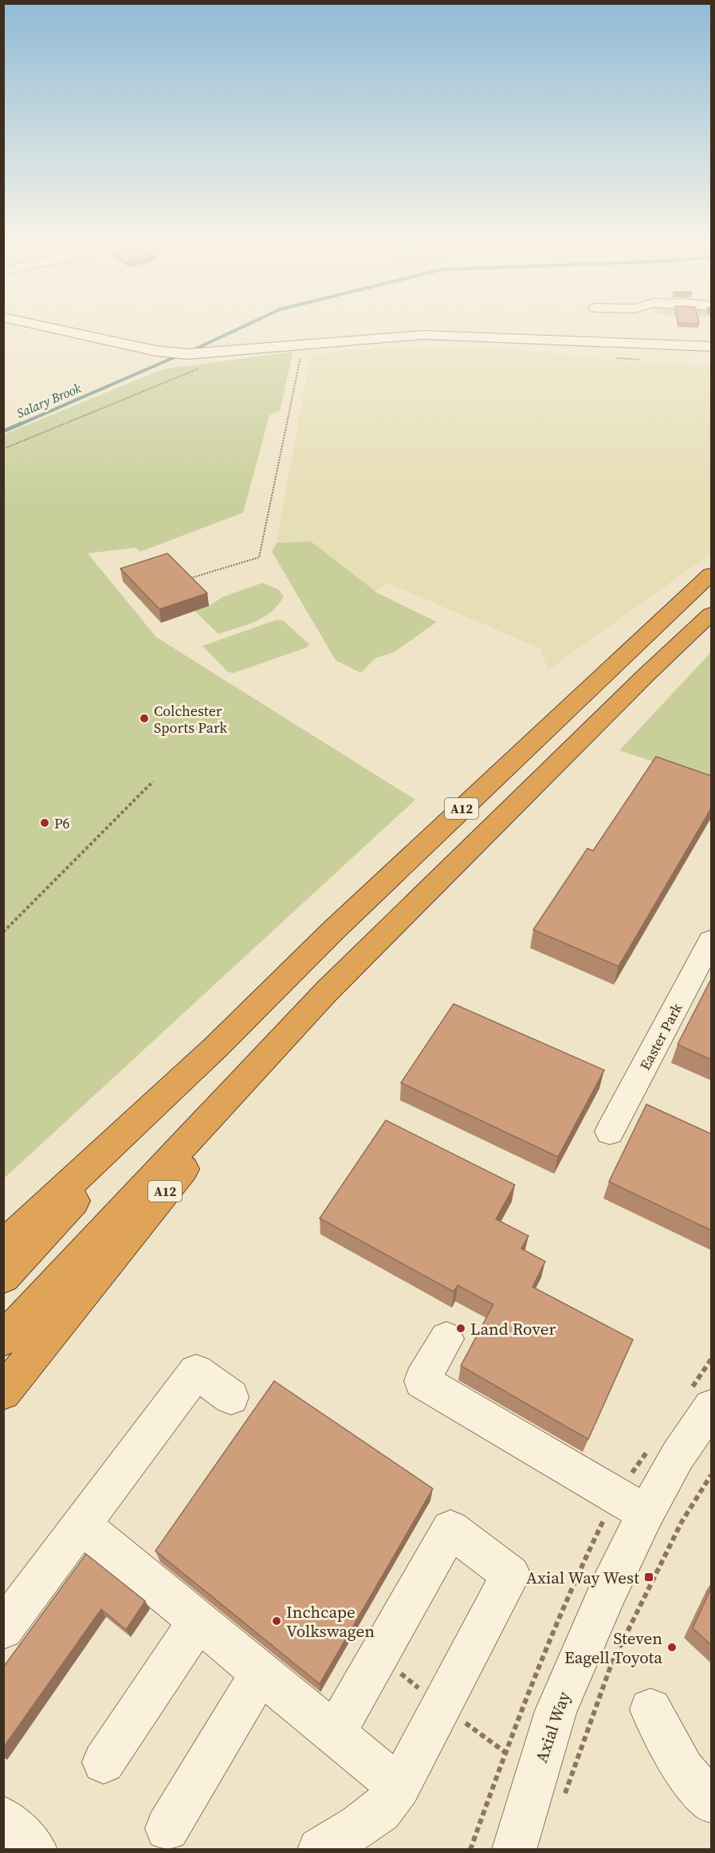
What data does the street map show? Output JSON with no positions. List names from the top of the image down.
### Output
{
  "streets": {
    "highway": ["A12"],
    "street": ["Easter Park", "Axial Way"]
  },
  "water": ["Salary Brook"],
  "places": {
    "other": [
      "Colchester Sports Park",
      "P6",
      "Land Rover",
      "Inchcape Volkswagen",
      "Steven Eagell Toyota"
    ],
    "transit": ["Axial Way West"]
  }
}
